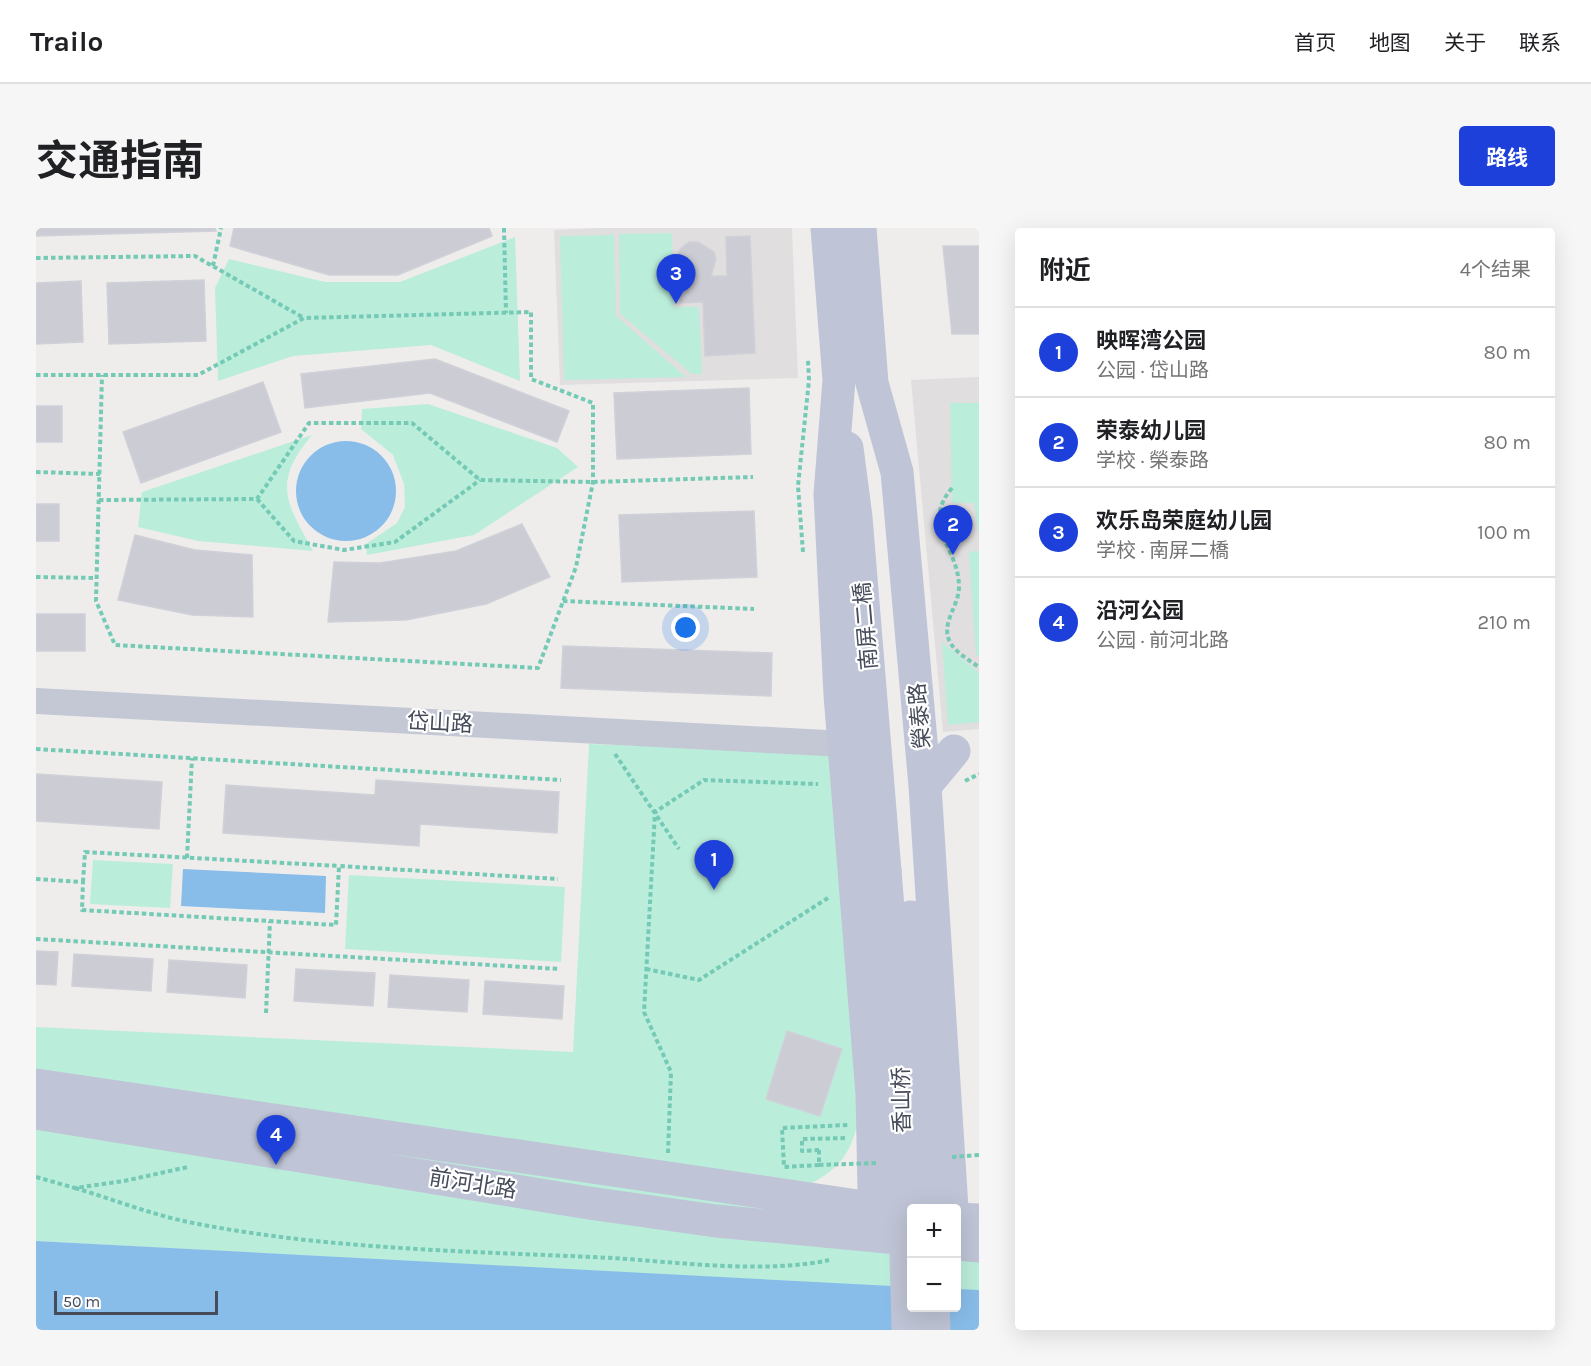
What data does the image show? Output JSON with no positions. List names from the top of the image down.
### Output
{
  "streets": {
    "main road": [
      "南屏二橋",
      "榮泰路",
      "香山桥",
      "前河北路"
    ],
    "street": ["岱山路"]
  },
  "crossings": [
    ["南屏二橋", "榮泰路"],
    ["南屏二橋", "香山桥"]
  ],
  "scale_bar": "50 m",
  "page": {
    "header": "Trailo",
    "nav": [
      "首页",
      "地图",
      "关于",
      "联系"
    ],
    "title": "交通指南",
    "buttons": "路线",
    "heading": ["附近", "4个结果"],
    "pins": [
      "3",
      "2",
      "1",
      "4"
    ],
    "list": [
      {
        "mark": "1",
        "name": "映晖湾公园",
        "note": "公园 · 岱山路",
        "value": "80 m"
      },
      {
        "mark": "2",
        "name": "荣泰幼儿园",
        "note": "学校 · 榮泰路",
        "value": "80 m"
      },
      {
        "mark": "3",
        "name": "欢乐岛荣庭幼儿园",
        "note": "学校 · 南屏二橋",
        "value": "100 m"
      },
      {
        "mark": "4",
        "name": "沿河公园",
        "note": "公园 · 前河北路",
        "value": "210 m"
      }
    ],
    "map_buttons": ["+", "−"],
    "scale": "50 m"
  }
}
